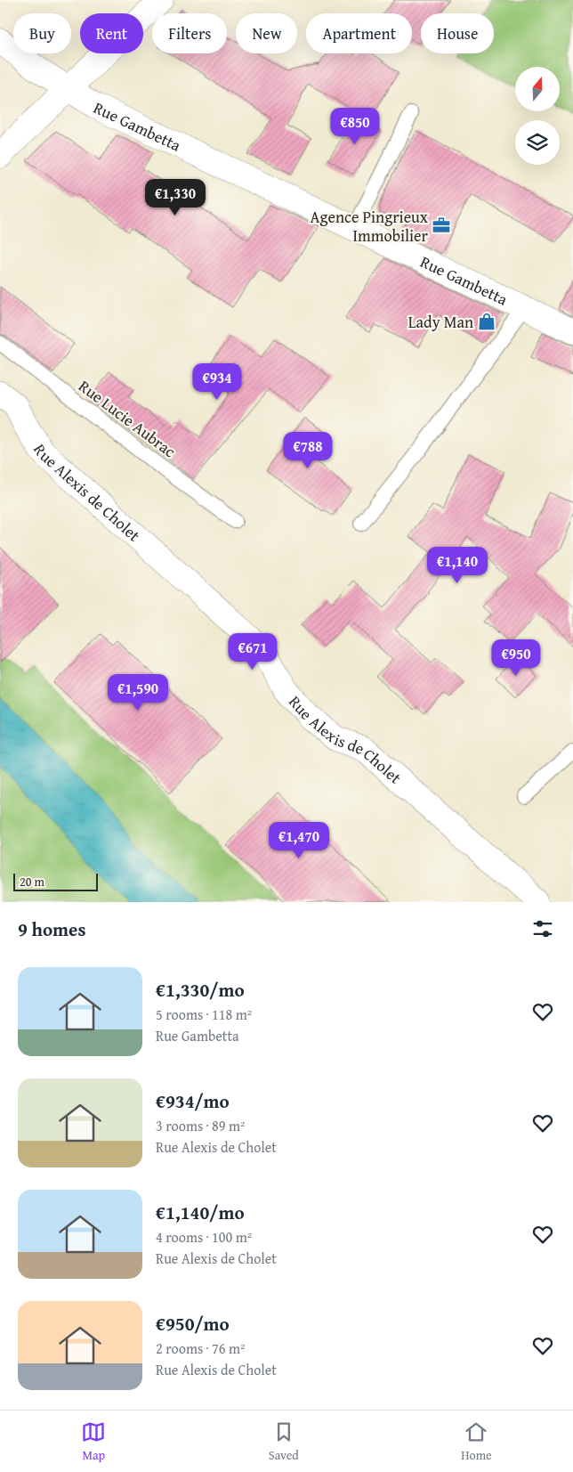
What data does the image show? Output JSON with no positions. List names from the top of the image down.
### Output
{
  "streets": {
    "street": ["Rue Gambetta", "Rue Alexis de Cholet"],
    "lane": ["Rue Lucie Aubrac"]
  },
  "places": {
    "office": ["Agence Pingrieux Immobilier"],
    "shop": ["Lady Man"]
  },
  "scale_bar": "20 m",
  "north": "top",
  "page": {
    "chip": [
      "Buy",
      "Rent",
      "Filters",
      "New",
      "Apartment",
      "House"
    ],
    "price": [
      "€850",
      "€1,330",
      "€934",
      "€788",
      "€1,140",
      "€671",
      "€950",
      "€1,590",
      "€1,470"
    ],
    "scale": "20 m",
    "heading": "9 homes",
    "list": [
      {
        "name": "€1,330/mo",
        "note": "5 rooms · 118 m² · Rue Gambetta"
      },
      {
        "name": "€934/mo",
        "note": "3 rooms · 89 m² · Rue Alexis de Cholet"
      },
      {
        "name": "€1,140/mo",
        "note": "4 rooms · 100 m² · Rue Alexis de Cholet"
      },
      {
        "name": "€950/mo",
        "note": "2 rooms · 76 m² · Rue Alexis de Cholet"
      }
    ],
    "tabs": ["Map", "Saved", "Home"]
  }
}
